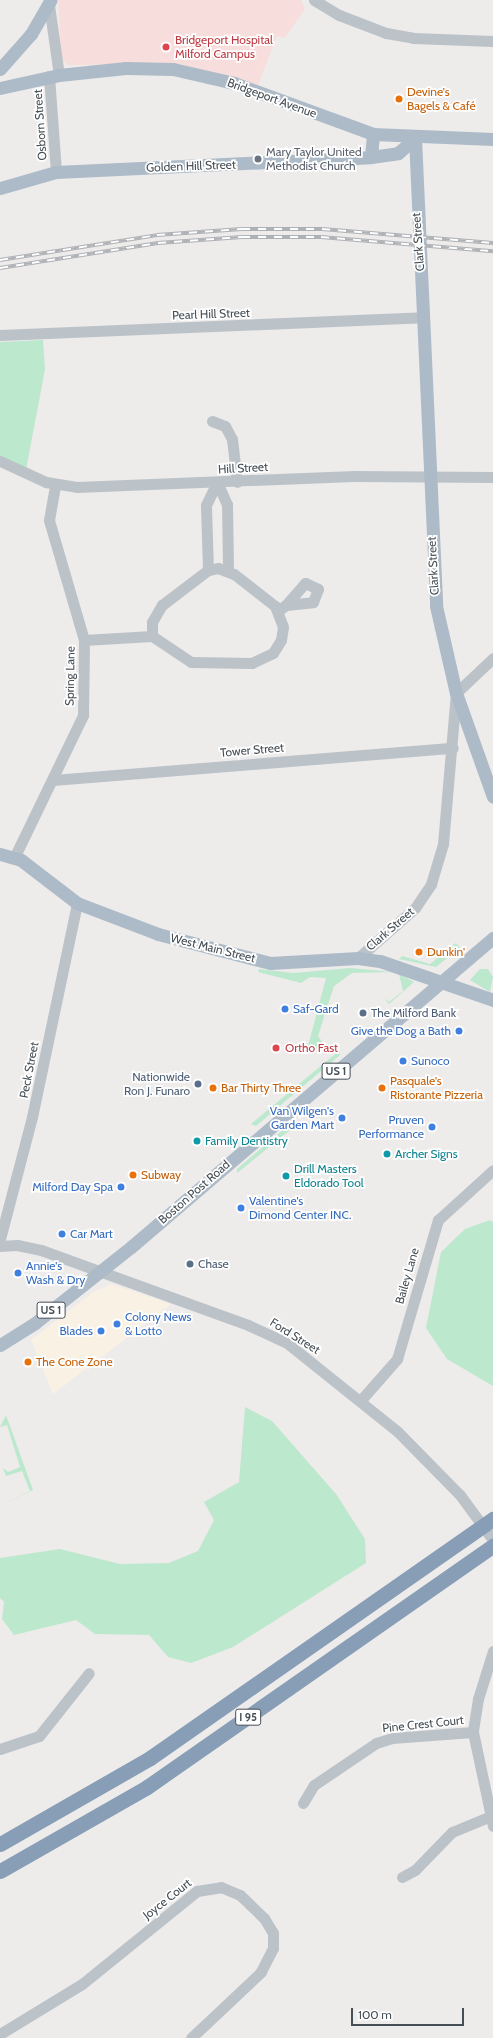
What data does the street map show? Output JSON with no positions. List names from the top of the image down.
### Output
{
  "streets": {
    "highway": ["I 95"],
    "main road": [
      "Bridgeport Avenue",
      "Golden Hill Street",
      "Clark Street",
      "West Main Street",
      "US 1",
      "Boston Post Road"
    ],
    "street": [
      "Osborn Street",
      "Pearl Hill Street",
      "Hill Street",
      "Spring Lane",
      "Tower Street",
      "Peck Street",
      "Bailey Lane",
      "Ford Street",
      "Pine Crest Court",
      "Joyce Court"
    ]
  },
  "crossings": [
    ["Bridgeport Avenue", "Osborn Street"],
    ["Bridgeport Avenue", "Golden Hill Street"],
    ["Bridgeport Avenue", "Clark Street"],
    ["Osborn Street", "Golden Hill Street"],
    ["Golden Hill Street", "Clark Street"],
    ["Clark Street", "Pearl Hill Street"],
    ["Clark Street", "Hill Street"],
    ["Clark Street", "Tower Street"],
    ["Clark Street", "West Main Street"],
    ["Hill Street", "Spring Lane"],
    ["Spring Lane", "Tower Street"],
    ["Spring Lane", "West Main Street"],
    ["West Main Street", "Peck Street"],
    ["West Main Street", "Boston Post Road"],
    ["Boston Post Road", "Ford Street"],
    ["Bailey Lane", "Ford Street"],
    ["Ford Street", "I 95"]
  ],
  "places": [
    "Bridgeport Hospital Milford Campus",
    "Devine's Bagels & Café",
    "Mary Taylor United Methodist Church",
    "Dunkin'",
    "Saf-Gard",
    "The Milford Bank",
    "Give the Dog a Bath",
    "Ortho Fast",
    "Sunoco",
    "Nationwide Ron J. Funaro",
    "Bar Thirty Three",
    "Pasquale's Ristorante Pizzeria",
    "Van Wilgen's Garden Mart",
    "Pruven Performance",
    "Family Dentistry",
    "Archer Signs",
    "Subway",
    "Drill Masters Eldorado Tool",
    "Milford Day Spa",
    "Valentine's Dimond Center INC.",
    "Car Mart",
    "Chase",
    "Annie's Wash & Dry",
    "Colony News & Lotto",
    "Blades",
    "The Cone Zone"
  ],
  "scale_bar": "100 m"
}
